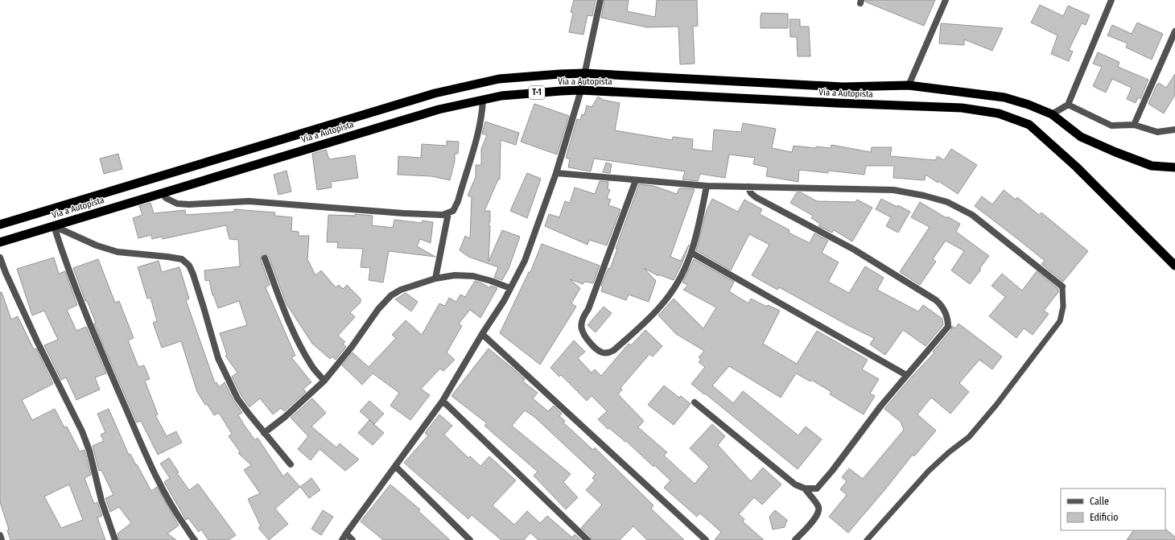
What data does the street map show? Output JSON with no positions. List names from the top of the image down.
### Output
{
  "streets": {
    "highway": ["Vía a Autopista", "T-1"]
  },
  "legend": ["Calle", "Edificio"]
}
